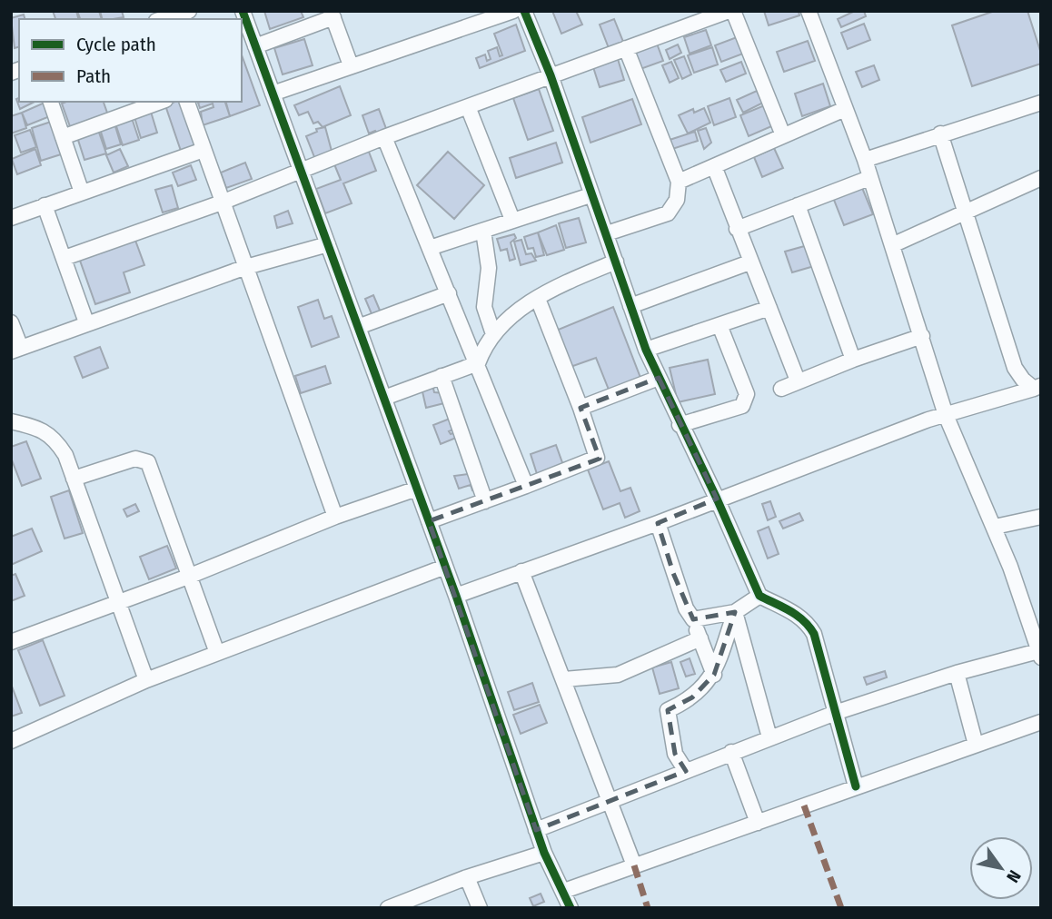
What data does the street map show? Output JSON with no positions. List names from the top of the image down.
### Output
{
  "legend": ["Cycle path", "Path"],
  "north": "bottom right"
}
